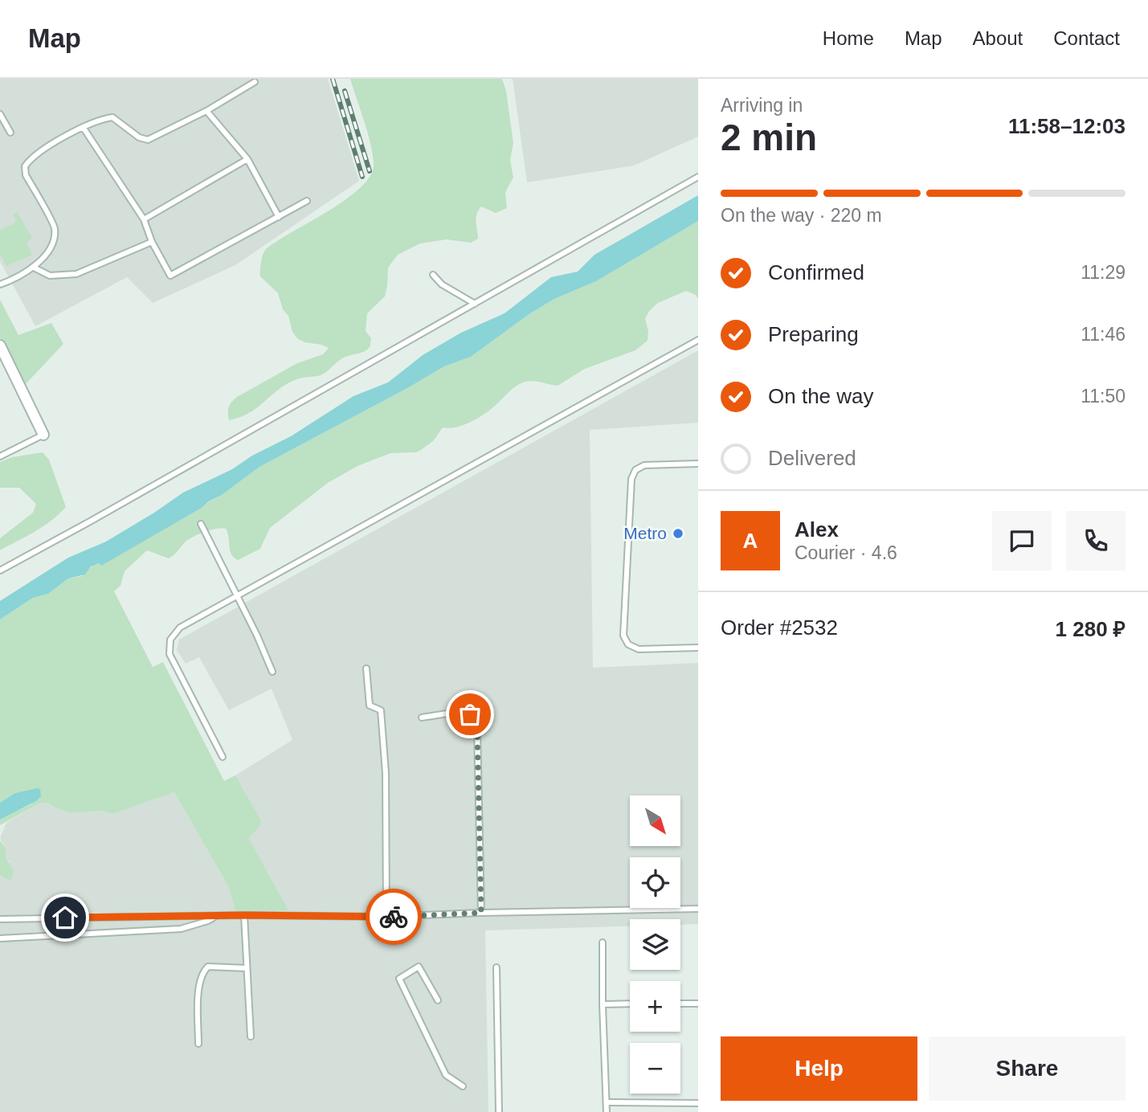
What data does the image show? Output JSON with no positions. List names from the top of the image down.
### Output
{
  "places": ["Metro"],
  "north": "bottom right",
  "page": {
    "header": "Map",
    "nav": [
      "Home",
      "Map",
      "About",
      "Contact"
    ],
    "heading": ["2 min", "Arriving in", "11:58–12:03"],
    "panel": [
      "Alex",
      "Courier · 4.6",
      "Order #2532",
      "1 280 ₽"
    ],
    "bar": "On the way · 220 m",
    "list": [
      ["Confirmed", "11:29"],
      ["Preparing", "11:46"],
      ["On the way", "11:50"],
      "Delivered"
    ],
    "round": "A",
    "map_buttons": ["+", "−"],
    "buttons": ["Help", "Share"]
  }
}
